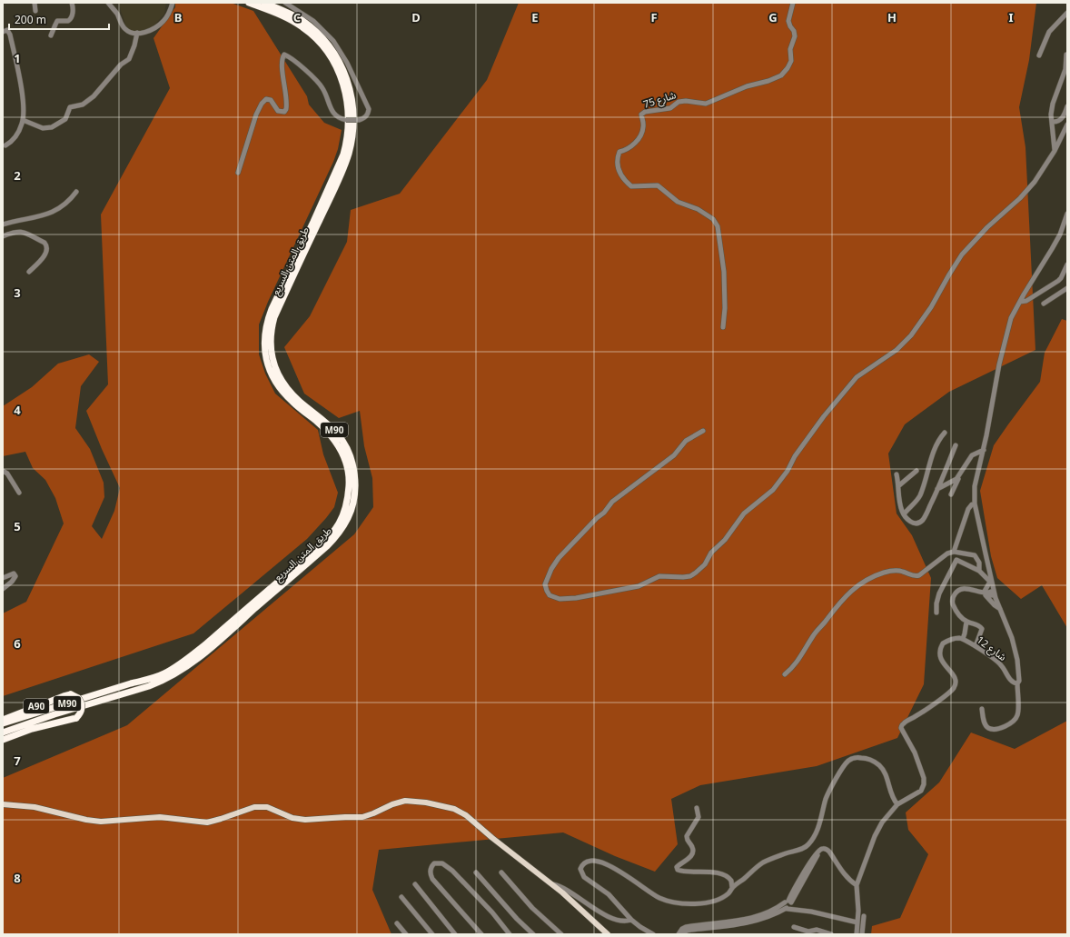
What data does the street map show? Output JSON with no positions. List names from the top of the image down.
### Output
{
  "streets": {
    "highway": ["طريق المتن السريع", "M90", "A90"],
    "street": ["شارع 75", "شارع 12"]
  },
  "crossings": [
    ["طريق المتن السريع", "A90"]
  ],
  "scale_bar": "200 m",
  "grid": {
    "columns": [
      "B",
      "C",
      "D",
      "E",
      "F",
      "G",
      "H",
      "I"
    ],
    "rows": [
      "1",
      "2",
      "3",
      "4",
      "5",
      "6",
      "7",
      "8"
    ]
  }
}
